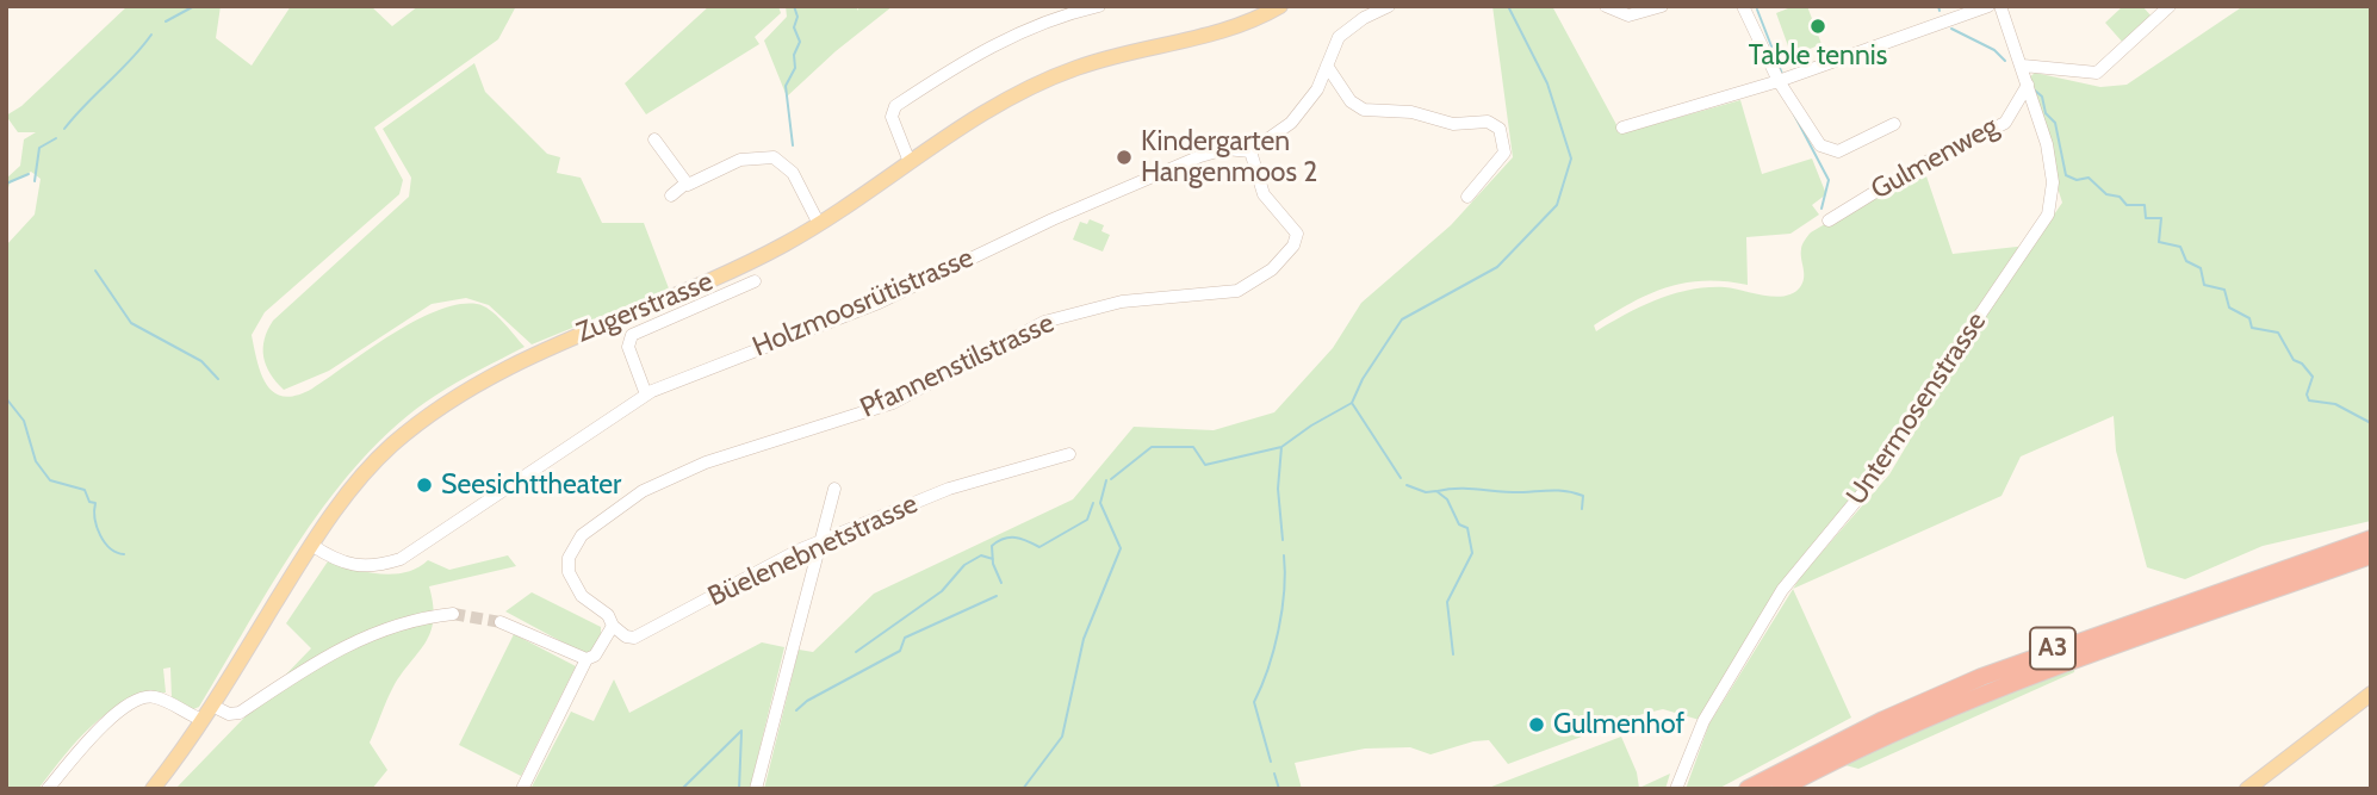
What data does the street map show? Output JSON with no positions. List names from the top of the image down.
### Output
{
  "streets": {
    "highway": ["A3"],
    "main road": ["Zugerstrasse"],
    "street": [
      "Gulmenweg",
      "Holzmoosrütistrasse",
      "Pfannenstilstrasse",
      "Untermosenstrasse",
      "Büelenebnetstrasse"
    ]
  },
  "crossings": [
    ["Gulmenweg", "Untermosenstrasse"],
    ["Holzmoosrütistrasse", "Zugerstrasse"],
    ["Holzmoosrütistrasse", "Pfannenstilstrasse"],
    ["Pfannenstilstrasse", "Büelenebnetstrasse"]
  ],
  "places": [
    "Table tennis",
    "Kindergarten Hangenmoos 2",
    "Seesichttheater",
    "Gulmenhof"
  ]
}
